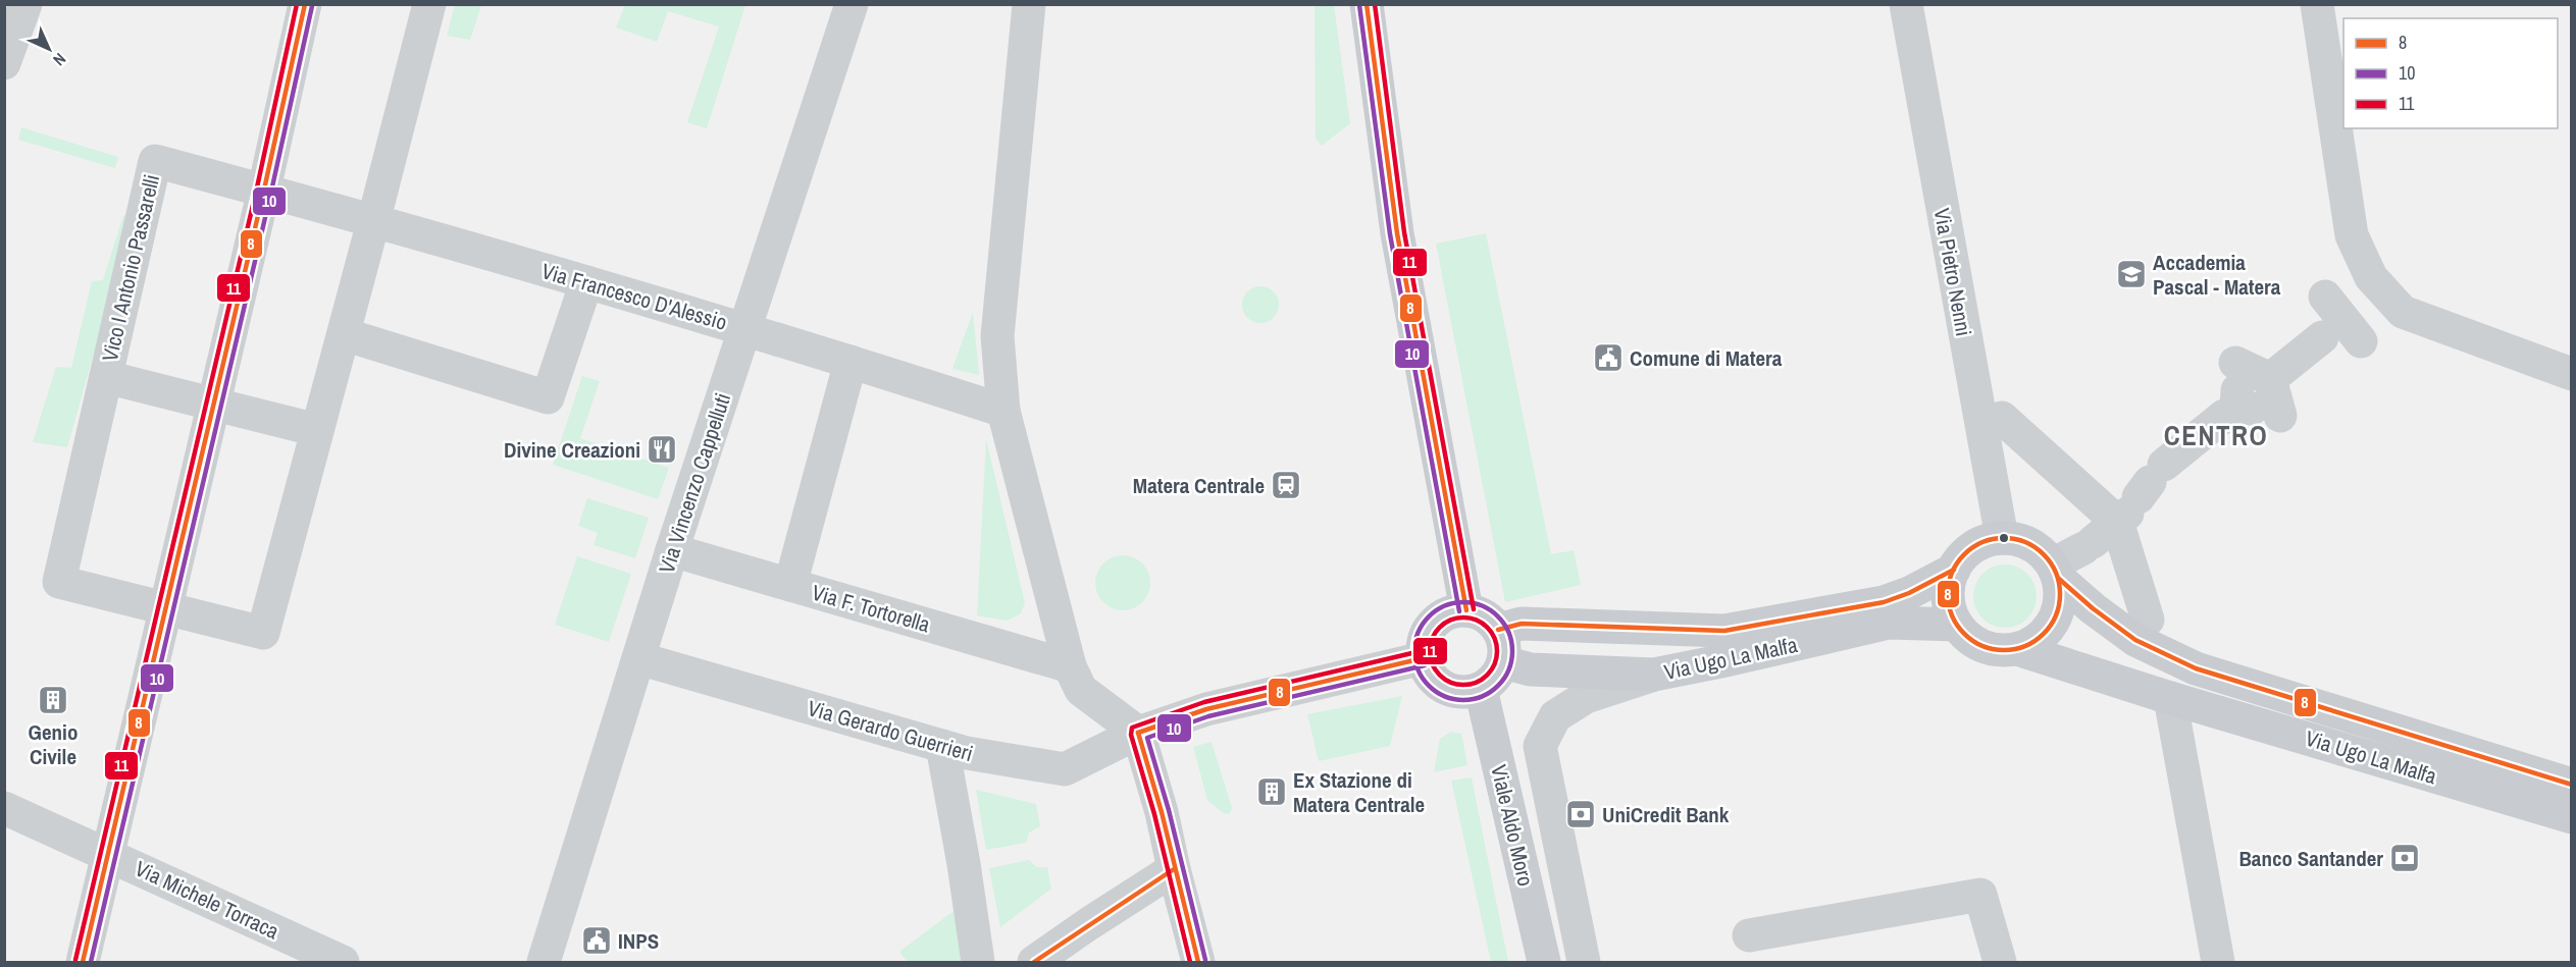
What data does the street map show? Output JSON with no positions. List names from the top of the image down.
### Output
{
  "streets": {
    "main road": ["Via Ugo La Malfa", "Viale Aldo Moro"],
    "street": [
      "Vico I Antonio Passarelli",
      "Via Pietro Nenni",
      "Via Francesco D'Alessio",
      "Via Vincenzo Cappelluti",
      "Via F. Tortorella",
      "Via Gerardo Guerrieri",
      "Via Michele Torraca"
    ]
  },
  "crossings": [
    ["Vico I Antonio Passarelli", "Via Francesco D'Alessio"],
    ["Via Pietro Nenni", "Via Ugo La Malfa"],
    ["Via Francesco D'Alessio", "Via Vincenzo Cappelluti"],
    ["Via Vincenzo Cappelluti", "Via F. Tortorella"],
    ["Via Vincenzo Cappelluti", "Via Gerardo Guerrieri"],
    ["Via Ugo La Malfa", "Via Gerardo Guerrieri"],
    ["Via Ugo La Malfa", "Viale Aldo Moro"],
    ["Via Gerardo Guerrieri", "Viale Aldo Moro"]
  ],
  "districts": ["CENTRO"],
  "places": {
    "school or university": ["Accademia Pascal - Matera"],
    "public building": ["Comune di Matera", "INPS"],
    "restaurant": ["Divine Creazioni"],
    "station": ["Matera Centrale"],
    "building": ["Genio Civile", "Ex Stazione di Matera Centrale"],
    "bank": ["UniCredit Bank", "Banco Santander"]
  },
  "lines": ["transit line 8", "transit line 11", "transit line 10"],
  "legend": ["8", "10", "11"],
  "north": "bottom right"
}
